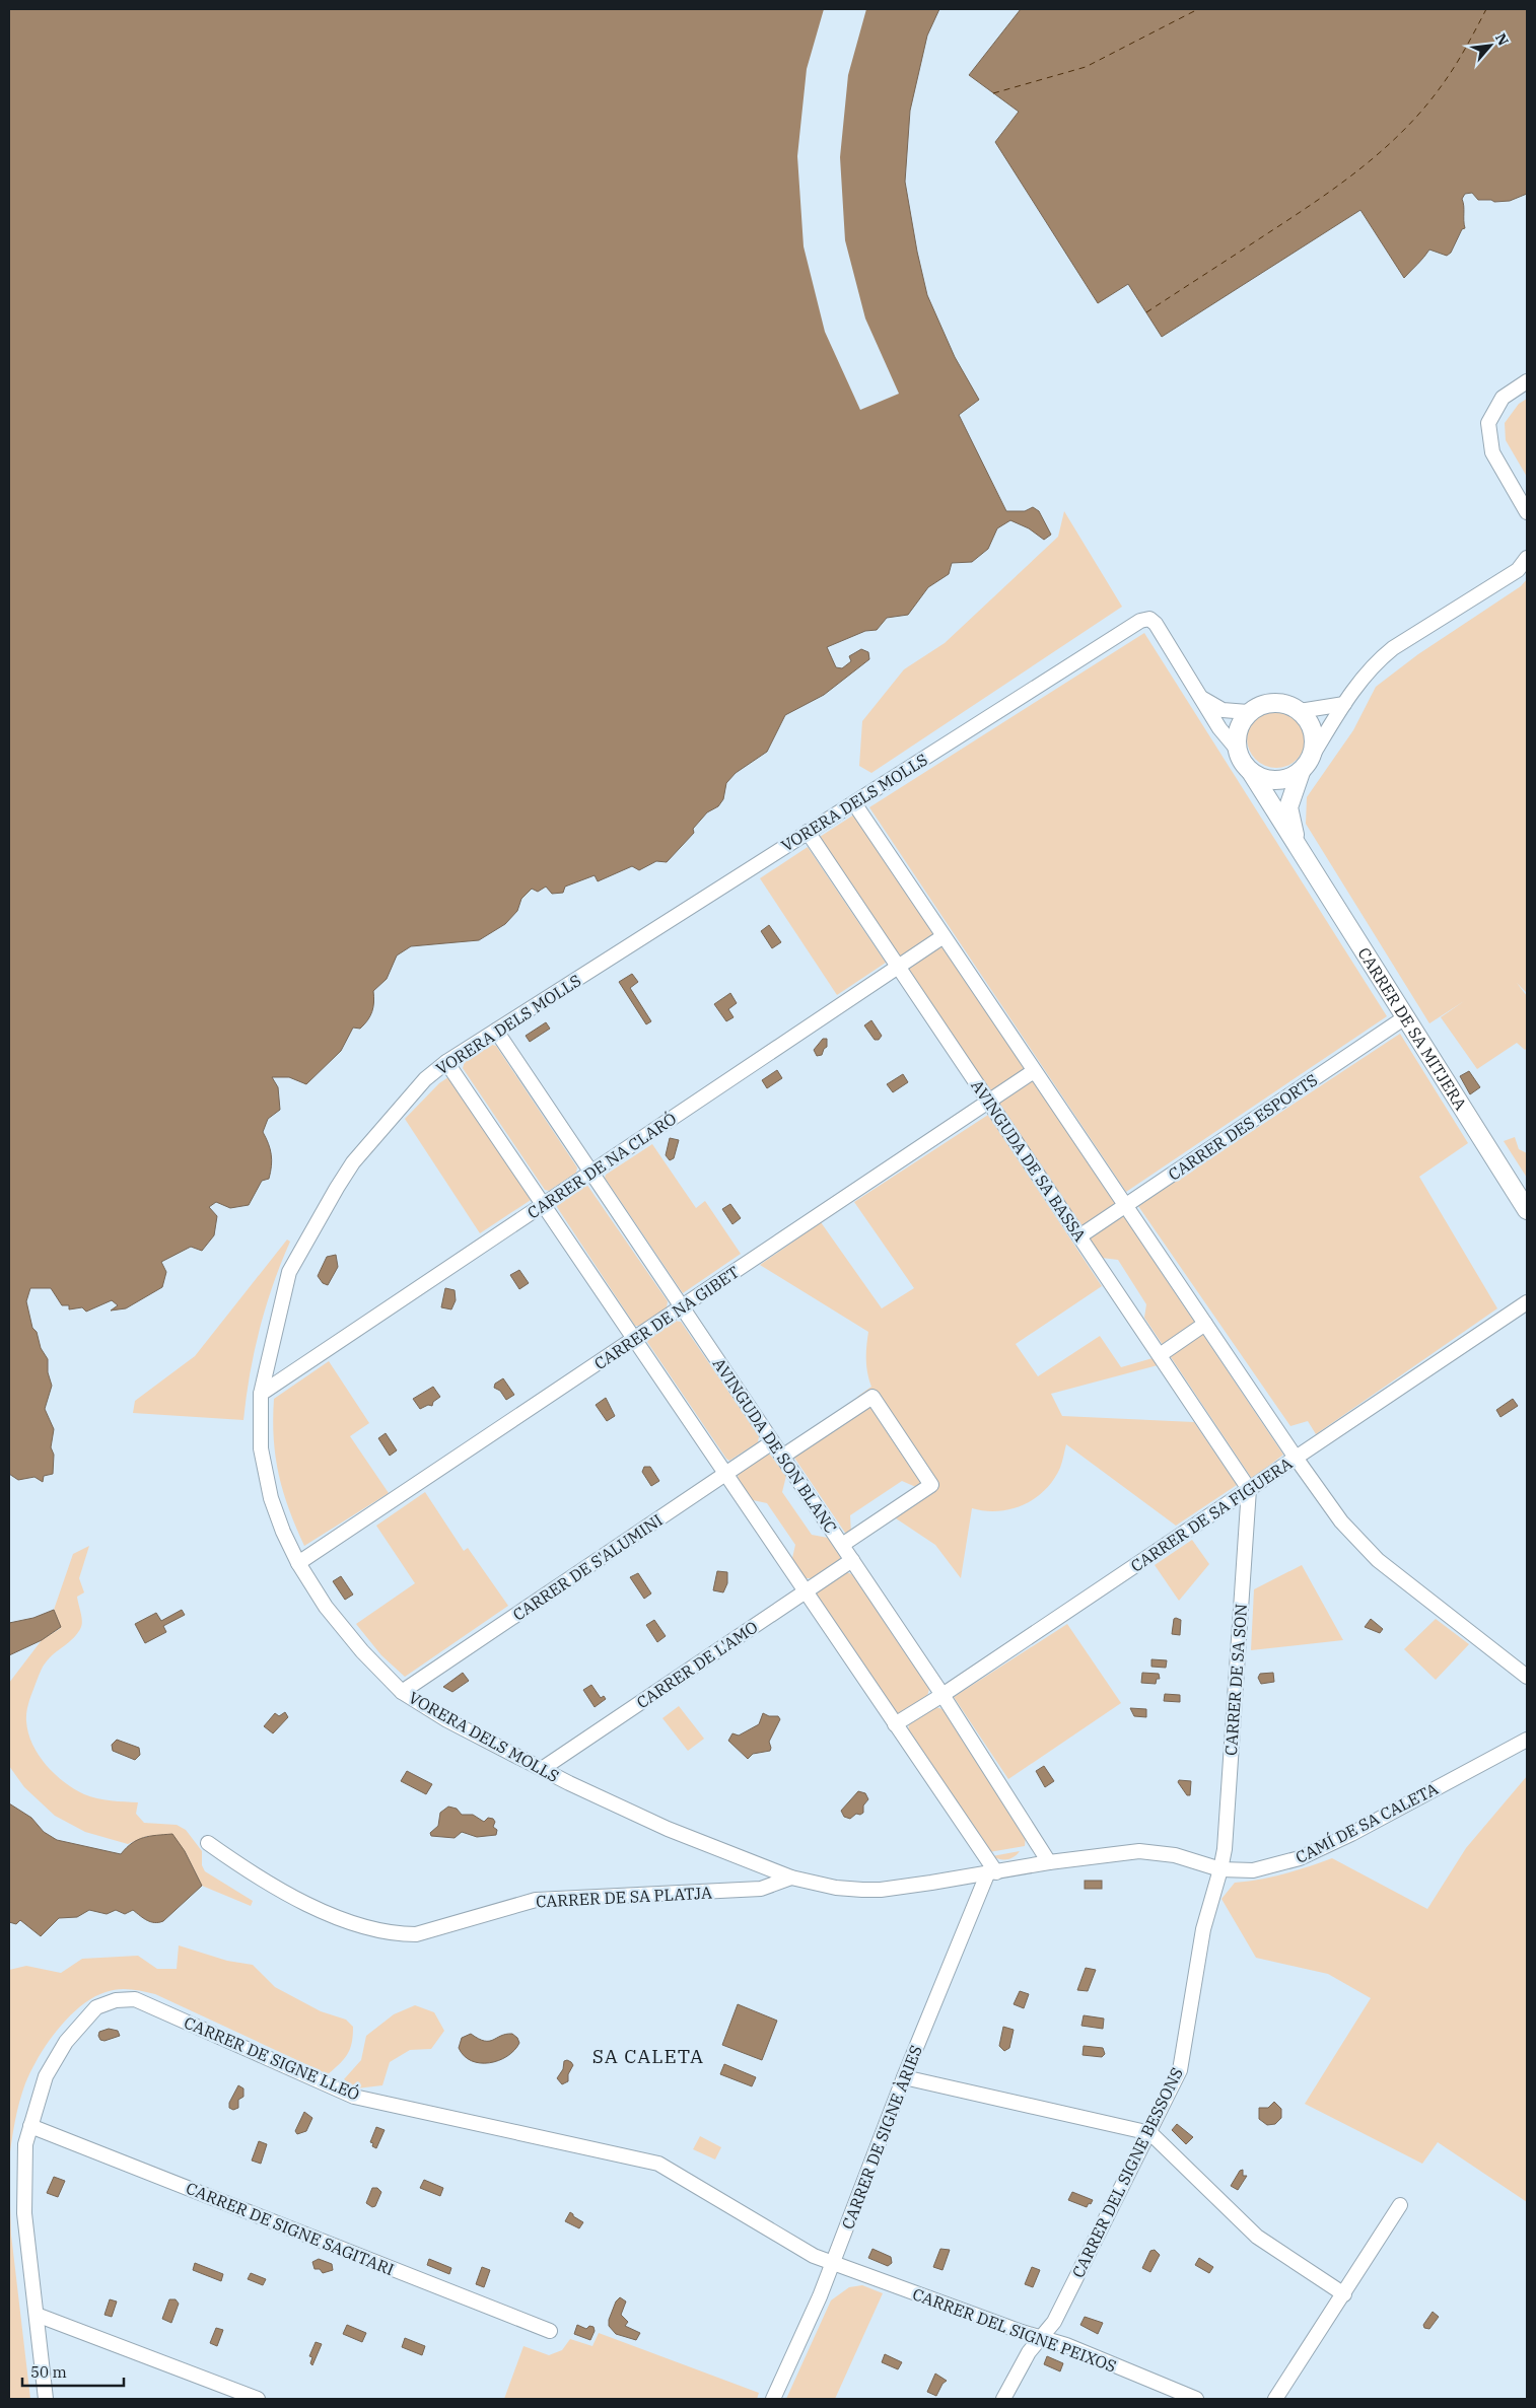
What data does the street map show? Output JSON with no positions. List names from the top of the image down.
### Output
{
  "streets": {
    "street": [
      "VORERA DELS MOLLS",
      "CARRER DE SA MITJERA",
      "CARRER DES ESPORTS",
      "AVINGUDA DE SA BASSA",
      "CARRER DE NA CLARÓ",
      "CARRER DE NA GIBET",
      "AVINGUDA DE SON BLANC",
      "CARRER DE SA FIGUERA",
      "CARRER DE S'ALUMINI",
      "CARRER DE L'AMO",
      "CARRER DE SA SON",
      "CAMÍ DE SA CALETA",
      "CARRER DE SA PLATJA",
      "CARRER DE SIGNE LLEÓ",
      "CARRER DE SIGNE ÀRIES",
      "CARRER DEL SIGNE BESSONS",
      "CARRER DE SIGNE SAGITARI",
      "CARRER DEL SIGNE PEIXOS"
    ]
  },
  "crossings": [
    ["VORERA DELS MOLLS", "CARRER DE SA MITJERA"],
    ["VORERA DELS MOLLS", "AVINGUDA DE SA BASSA"],
    ["VORERA DELS MOLLS", "CARRER DE NA CLARÓ"],
    ["VORERA DELS MOLLS", "CARRER DE NA GIBET"],
    ["VORERA DELS MOLLS", "AVINGUDA DE SON BLANC"],
    ["VORERA DELS MOLLS", "CARRER DE S'ALUMINI"],
    ["VORERA DELS MOLLS", "CARRER DE L'AMO"],
    ["VORERA DELS MOLLS", "CAMÍ DE SA CALETA"],
    ["VORERA DELS MOLLS", "CARRER DE SA PLATJA"],
    ["VORERA DELS MOLLS", "CARRER DE SIGNE ÀRIES"],
    ["CARRER DE SA MITJERA", "CARRER DES ESPORTS"],
    ["CARRER DES ESPORTS", "AVINGUDA DE SA BASSA"],
    ["AVINGUDA DE SA BASSA", "CARRER DE NA CLARÓ"],
    ["AVINGUDA DE SA BASSA", "CARRER DE NA GIBET"],
    ["AVINGUDA DE SA BASSA", "CARRER DE SA FIGUERA"],
    ["AVINGUDA DE SA BASSA", "CARRER DE SA SON"],
    ["CARRER DE NA CLARÓ", "AVINGUDA DE SON BLANC"],
    ["CARRER DE NA GIBET", "AVINGUDA DE SON BLANC"],
    ["AVINGUDA DE SON BLANC", "CARRER DE SA FIGUERA"],
    ["AVINGUDA DE SON BLANC", "CARRER DE S'ALUMINI"],
    ["AVINGUDA DE SON BLANC", "CARRER DE L'AMO"],
    ["AVINGUDA DE SON BLANC", "CAMÍ DE SA CALETA"],
    ["CARRER DE SA FIGUERA", "CARRER DE SA SON"],
    ["CARRER DE SA SON", "CAMÍ DE SA CALETA"],
    ["CARRER DE SA SON", "CARRER DEL SIGNE BESSONS"],
    ["CAMÍ DE SA CALETA", "CARRER DE SIGNE ÀRIES"],
    ["CAMÍ DE SA CALETA", "CARRER DEL SIGNE BESSONS"],
    ["CARRER DE SIGNE LLEÓ", "CARRER DE SIGNE ÀRIES"],
    ["CARRER DE SIGNE LLEÓ", "CARRER DE SIGNE SAGITARI"],
    ["CARRER DE SIGNE LLEÓ", "CARRER DEL SIGNE PEIXOS"],
    ["CARRER DE SIGNE ÀRIES", "CARRER DEL SIGNE PEIXOS"],
    ["CARRER DEL SIGNE BESSONS", "CARRER DEL SIGNE PEIXOS"]
  ],
  "districts": ["SA CALETA"],
  "scale_bar": "50 m",
  "north": "top right"
}
